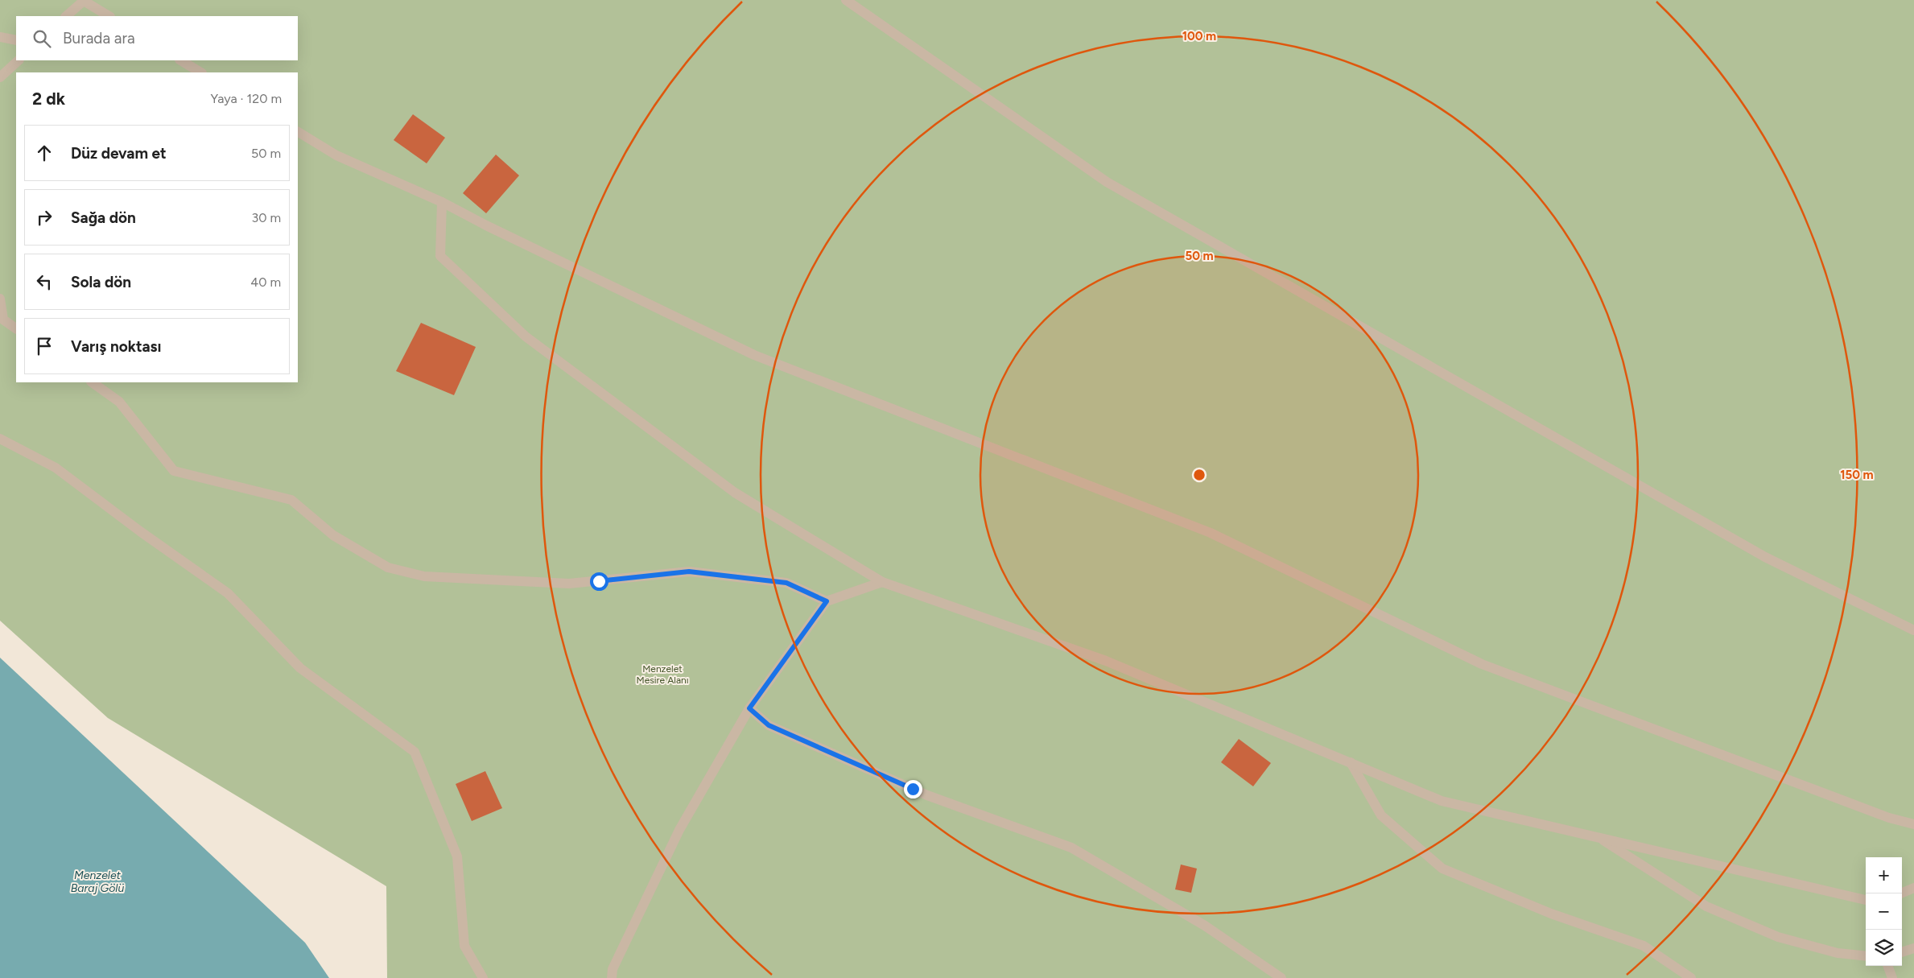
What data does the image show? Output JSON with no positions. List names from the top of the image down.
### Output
{
  "water": ["Menzelet Baraj Gölü"],
  "parks": ["Menzelet Mesire Alanı"],
  "page": {
    "search": "Burada ara",
    "heading": ["2 dk", "Yaya · 120 m"],
    "list": [
      ["Düz devam et", "50 m"],
      ["Sağa dön", "30 m"],
      ["Sola dön", "40 m"],
      "Varış noktası"
    ],
    "map_buttons": ["+", "−"]
  },
  "rings": ["100 m", "50 m", "150 m"]
}
